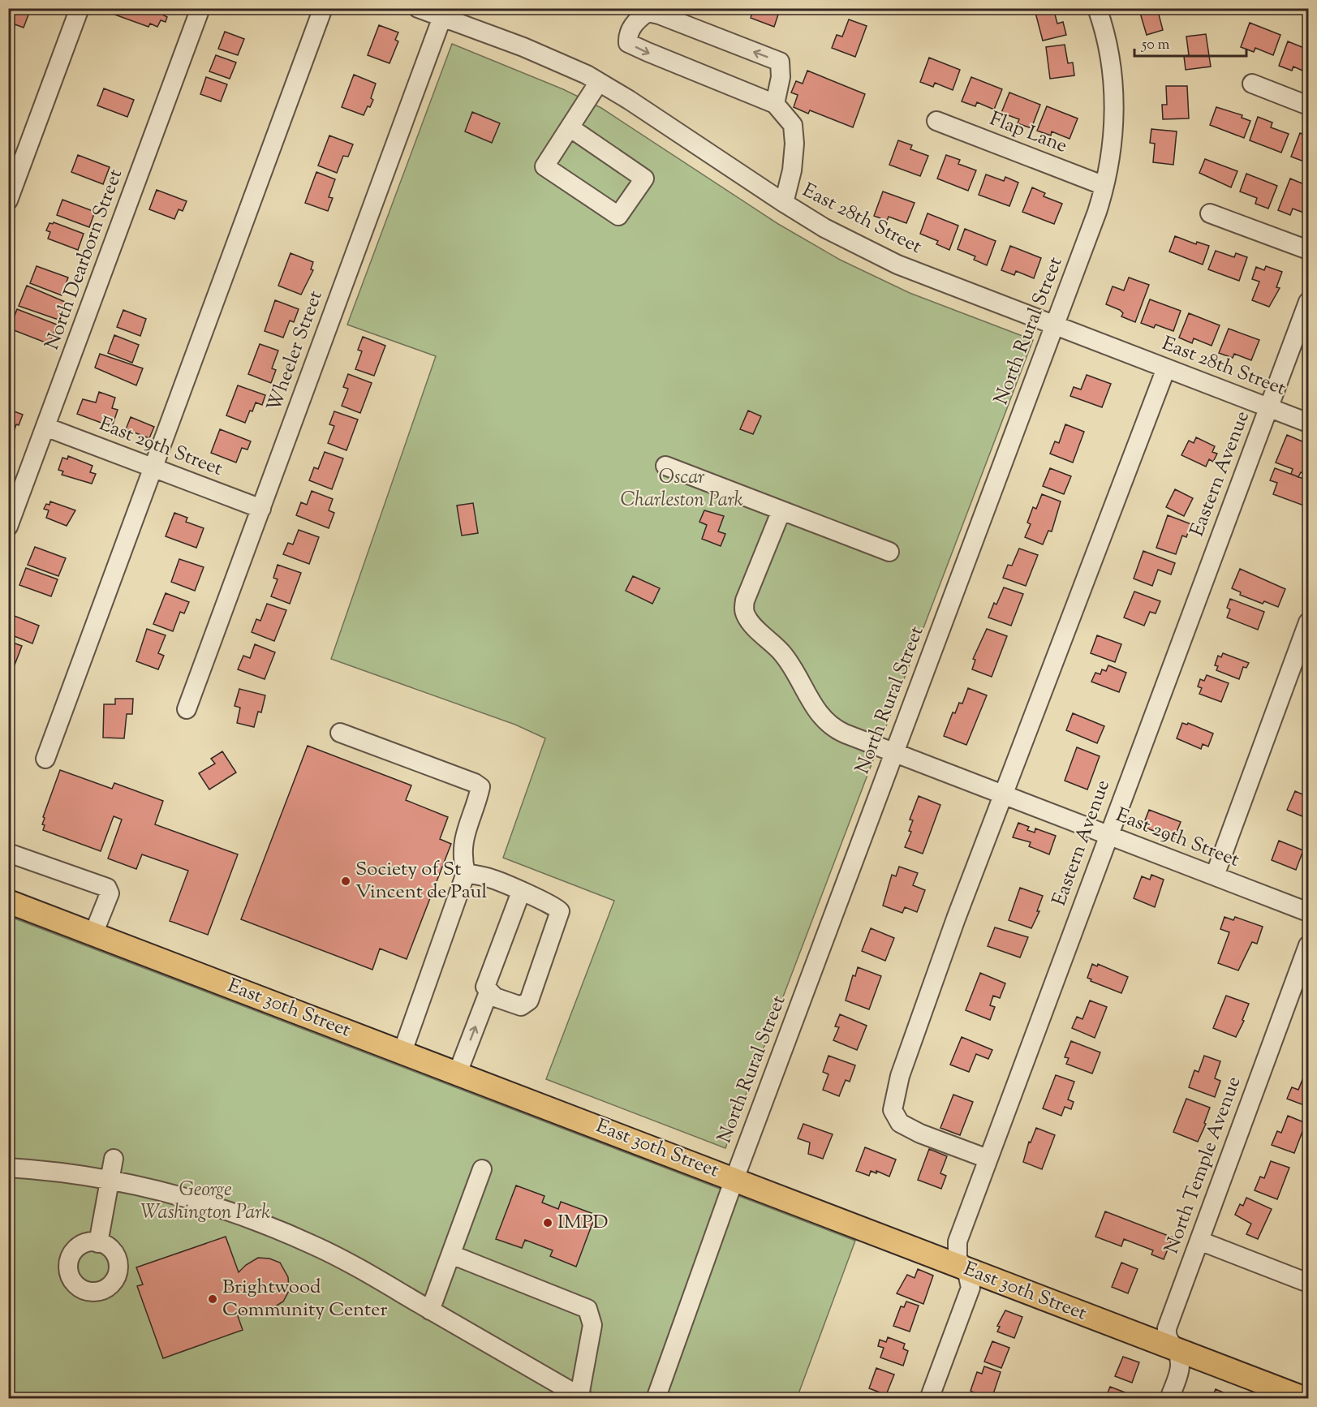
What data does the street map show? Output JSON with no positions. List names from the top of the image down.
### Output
{
  "streets": {
    "main road": ["East 30th Street"],
    "street": [
      "Flap Lane",
      "East 28th Street",
      "North Dearborn Street",
      "North Rural Street",
      "Wheeler Street",
      "East 29th Street",
      "Eastern Avenue",
      "North Temple Avenue"
    ]
  },
  "crossings": [
    ["Flap Lane", "North Rural Street"],
    ["East 28th Street", "North Rural Street"],
    ["East 28th Street", "Wheeler Street"],
    ["East 28th Street", "Eastern Avenue"],
    ["North Dearborn Street", "East 29th Street"],
    ["North Rural Street", "East 29th Street"],
    ["North Rural Street", "East 30th Street"],
    ["Wheeler Street", "East 29th Street"],
    ["East 29th Street", "Eastern Avenue"],
    ["Eastern Avenue", "East 30th Street"],
    ["East 30th Street", "North Temple Avenue"]
  ],
  "parks": ["Oscar Charleston Park", "George Washington Park"],
  "places": ["Society of St Vincent de Paul", "IMPD", "Brightwood Community Center"],
  "scale_bar": "50 m"
}
